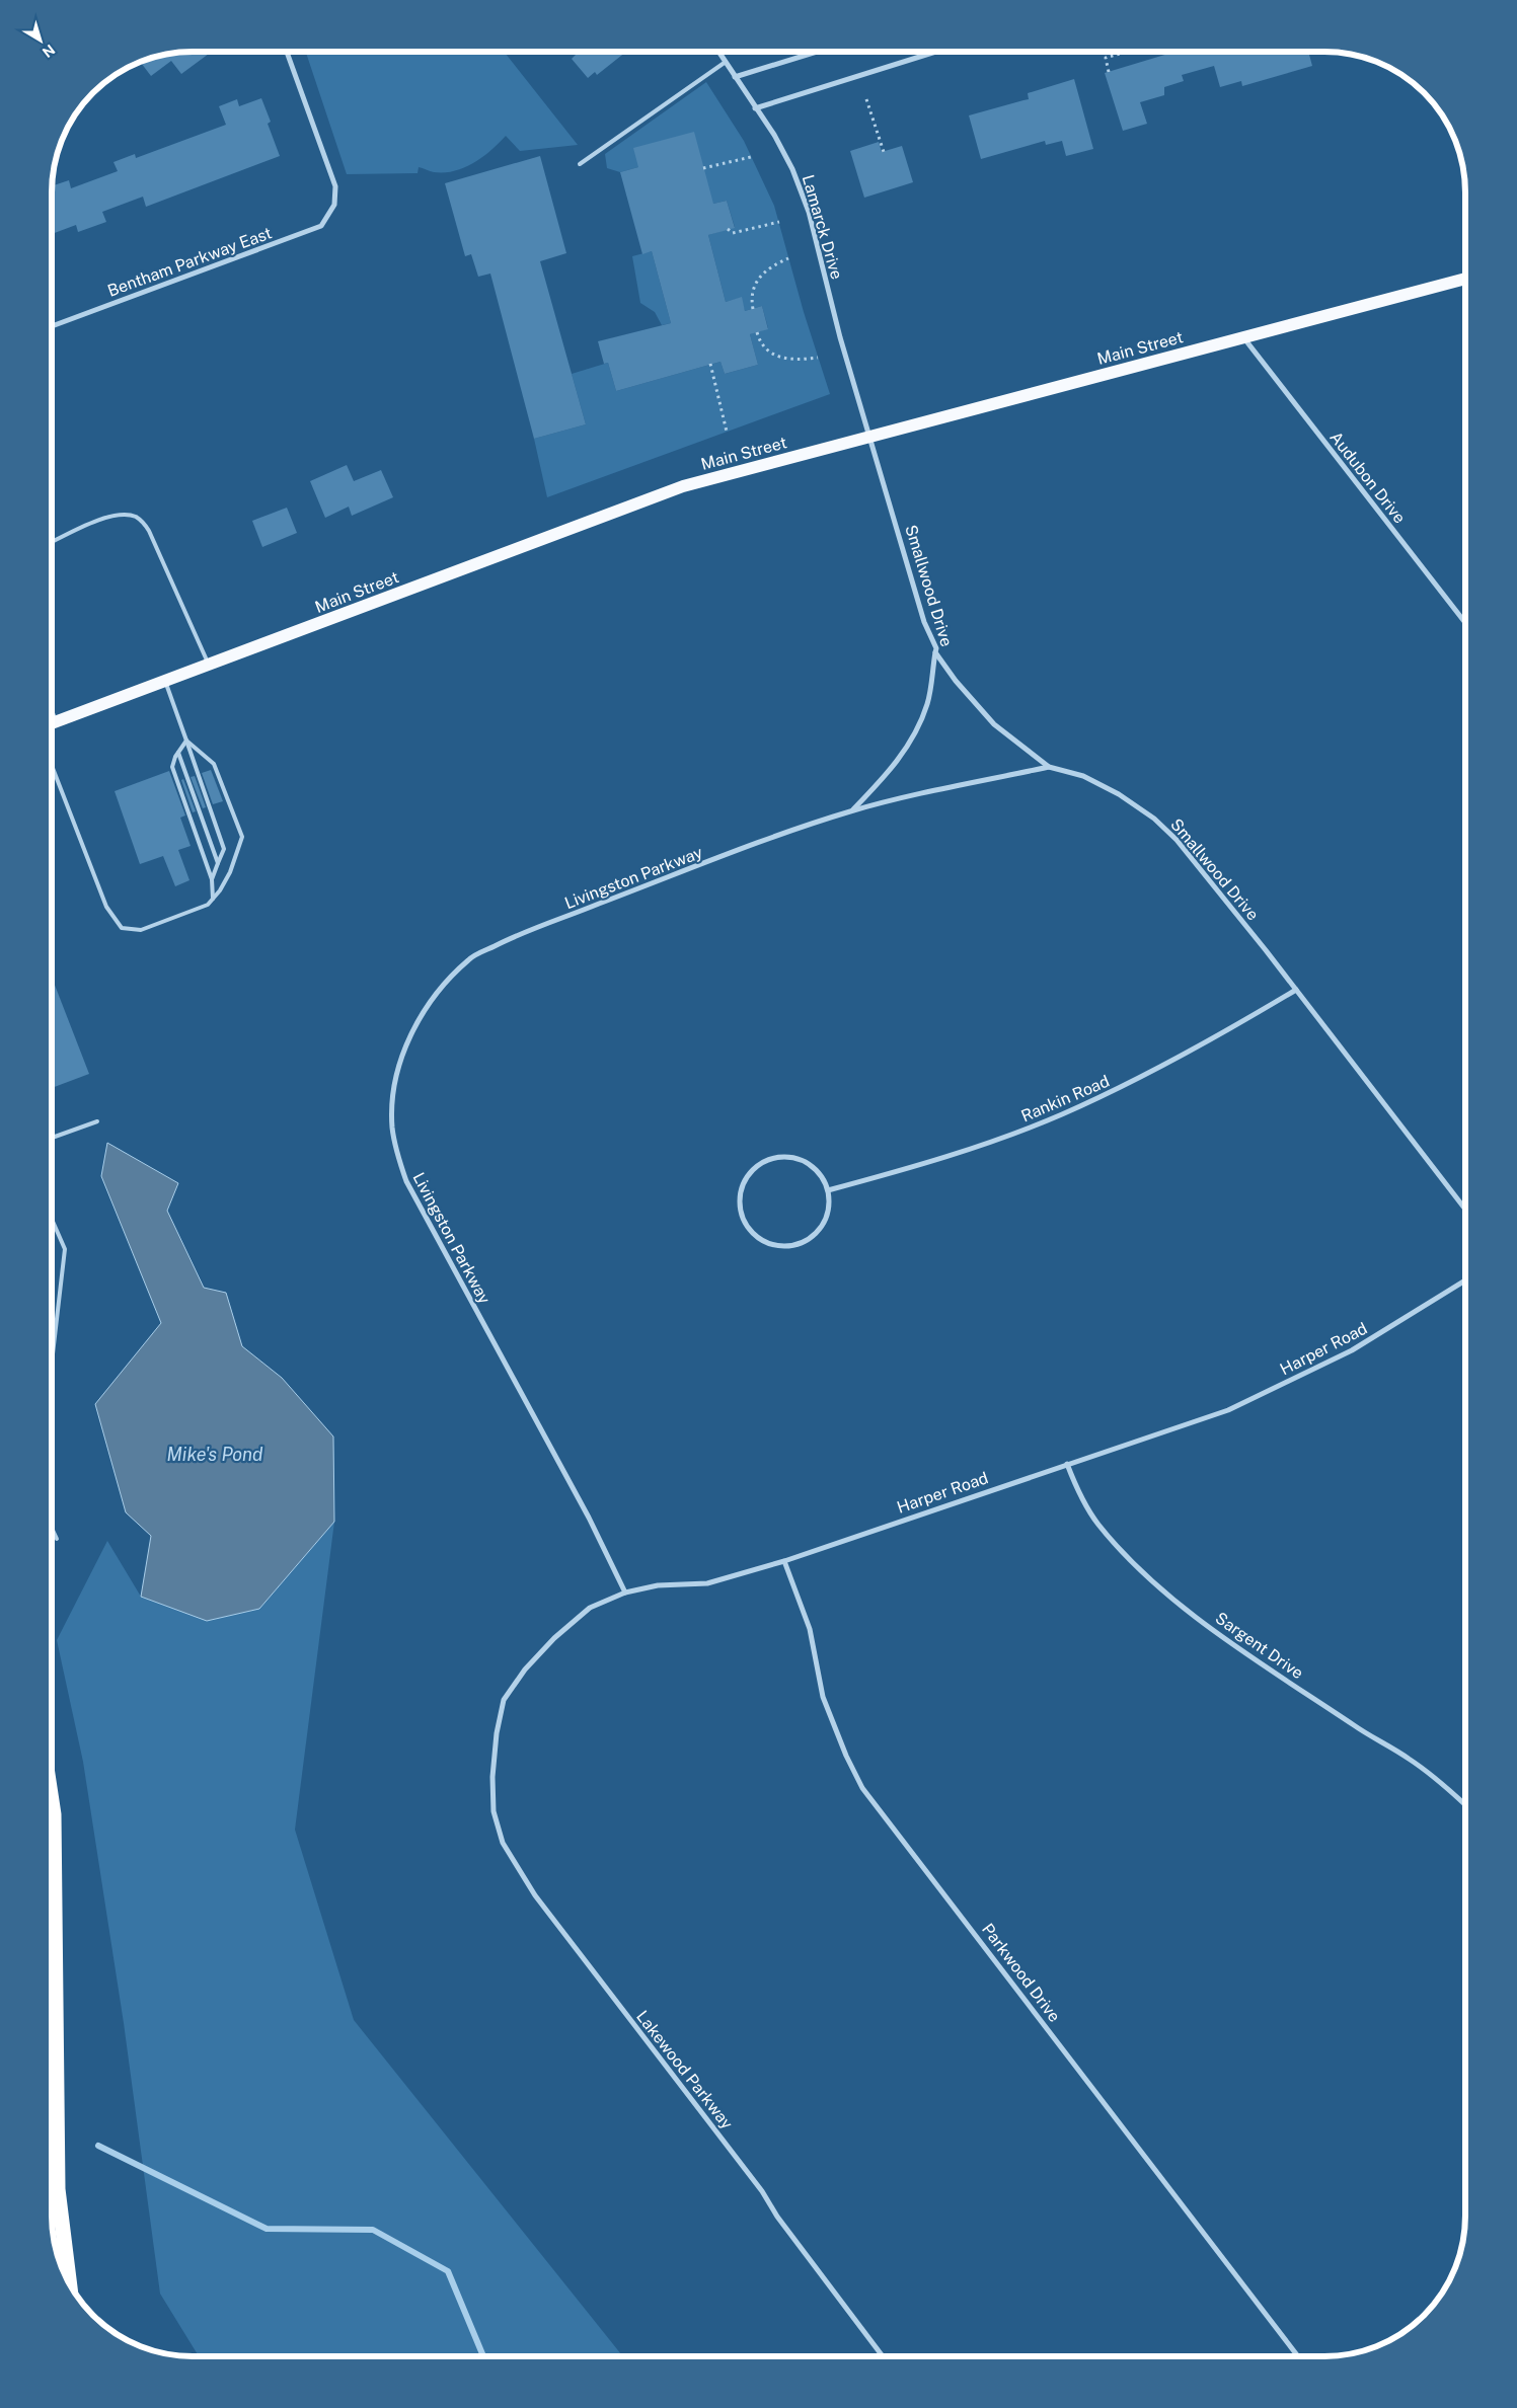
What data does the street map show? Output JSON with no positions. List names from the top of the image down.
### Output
{
  "streets": {
    "main road": ["Main Street"],
    "street": [
      "Lamarck Drive",
      "Bentham Parkway East",
      "Audubon Drive",
      "Smallwood Drive",
      "Livingston Parkway",
      "Rankin Road",
      "Harper Road",
      "Sargent Drive",
      "Parkwood Drive",
      "Lakewood Parkway"
    ]
  },
  "crossings": [
    ["Lamarck Drive", "Main Street"],
    ["Lamarck Drive", "Smallwood Drive"],
    ["Main Street", "Audubon Drive"],
    ["Main Street", "Smallwood Drive"],
    ["Smallwood Drive", "Livingston Parkway"],
    ["Smallwood Drive", "Rankin Road"],
    ["Livingston Parkway", "Harper Road"],
    ["Harper Road", "Sargent Drive"],
    ["Harper Road", "Parkwood Drive"],
    ["Harper Road", "Lakewood Parkway"]
  ],
  "water": ["Mike's Pond"],
  "north": "bottom right"
}
